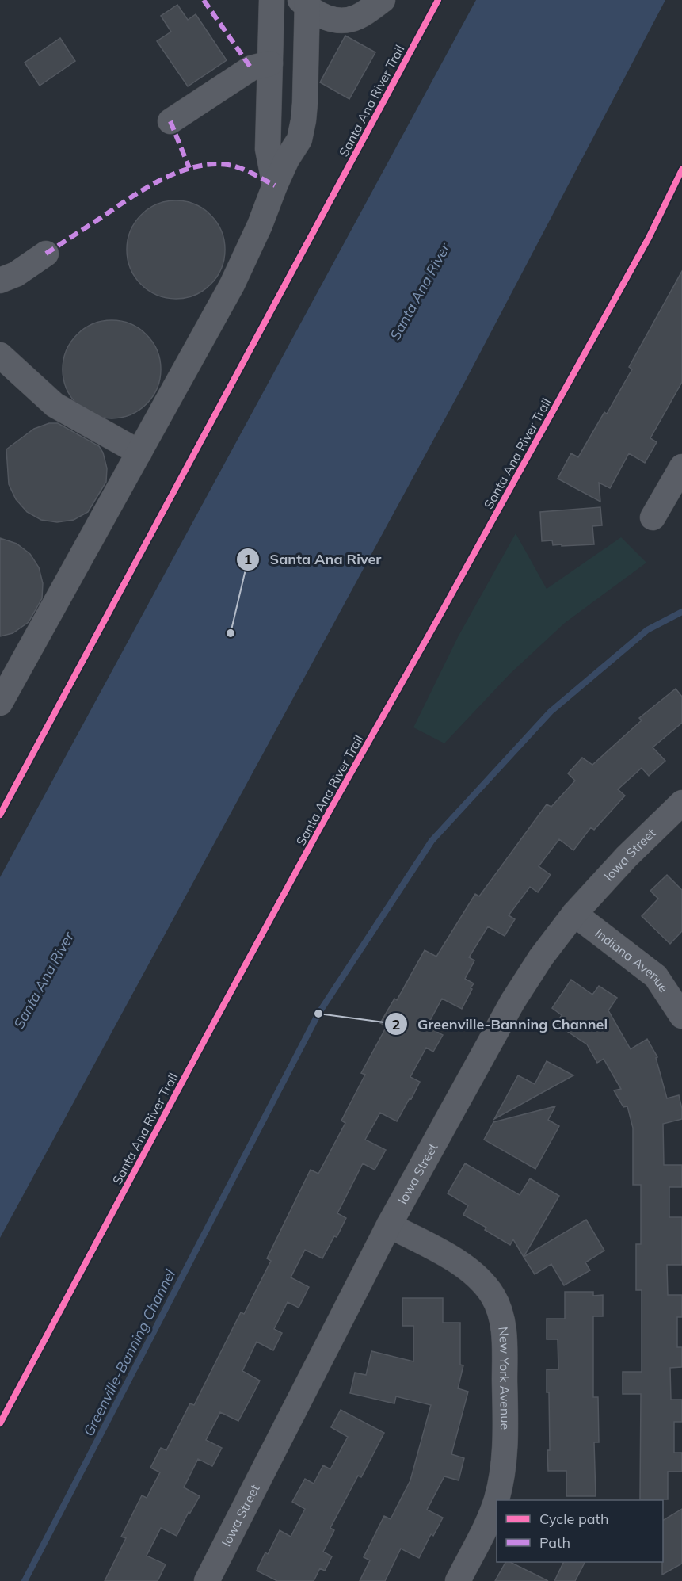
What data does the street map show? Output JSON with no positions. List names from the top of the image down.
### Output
{
  "streets": {
    "street": ["Iowa Street", "Indiana Avenue", "New York Avenue"],
    "cycle path": ["Santa Ana River Trail"]
  },
  "crossings": [
    ["Iowa Street", "Indiana Avenue"],
    ["Iowa Street", "New York Avenue"]
  ],
  "water": ["Santa Ana River", "Greenville-Banning Channel"],
  "places": ["Santa Ana River", "Greenville-Banning Channel"],
  "legend": ["Cycle path", "Path"]
}
